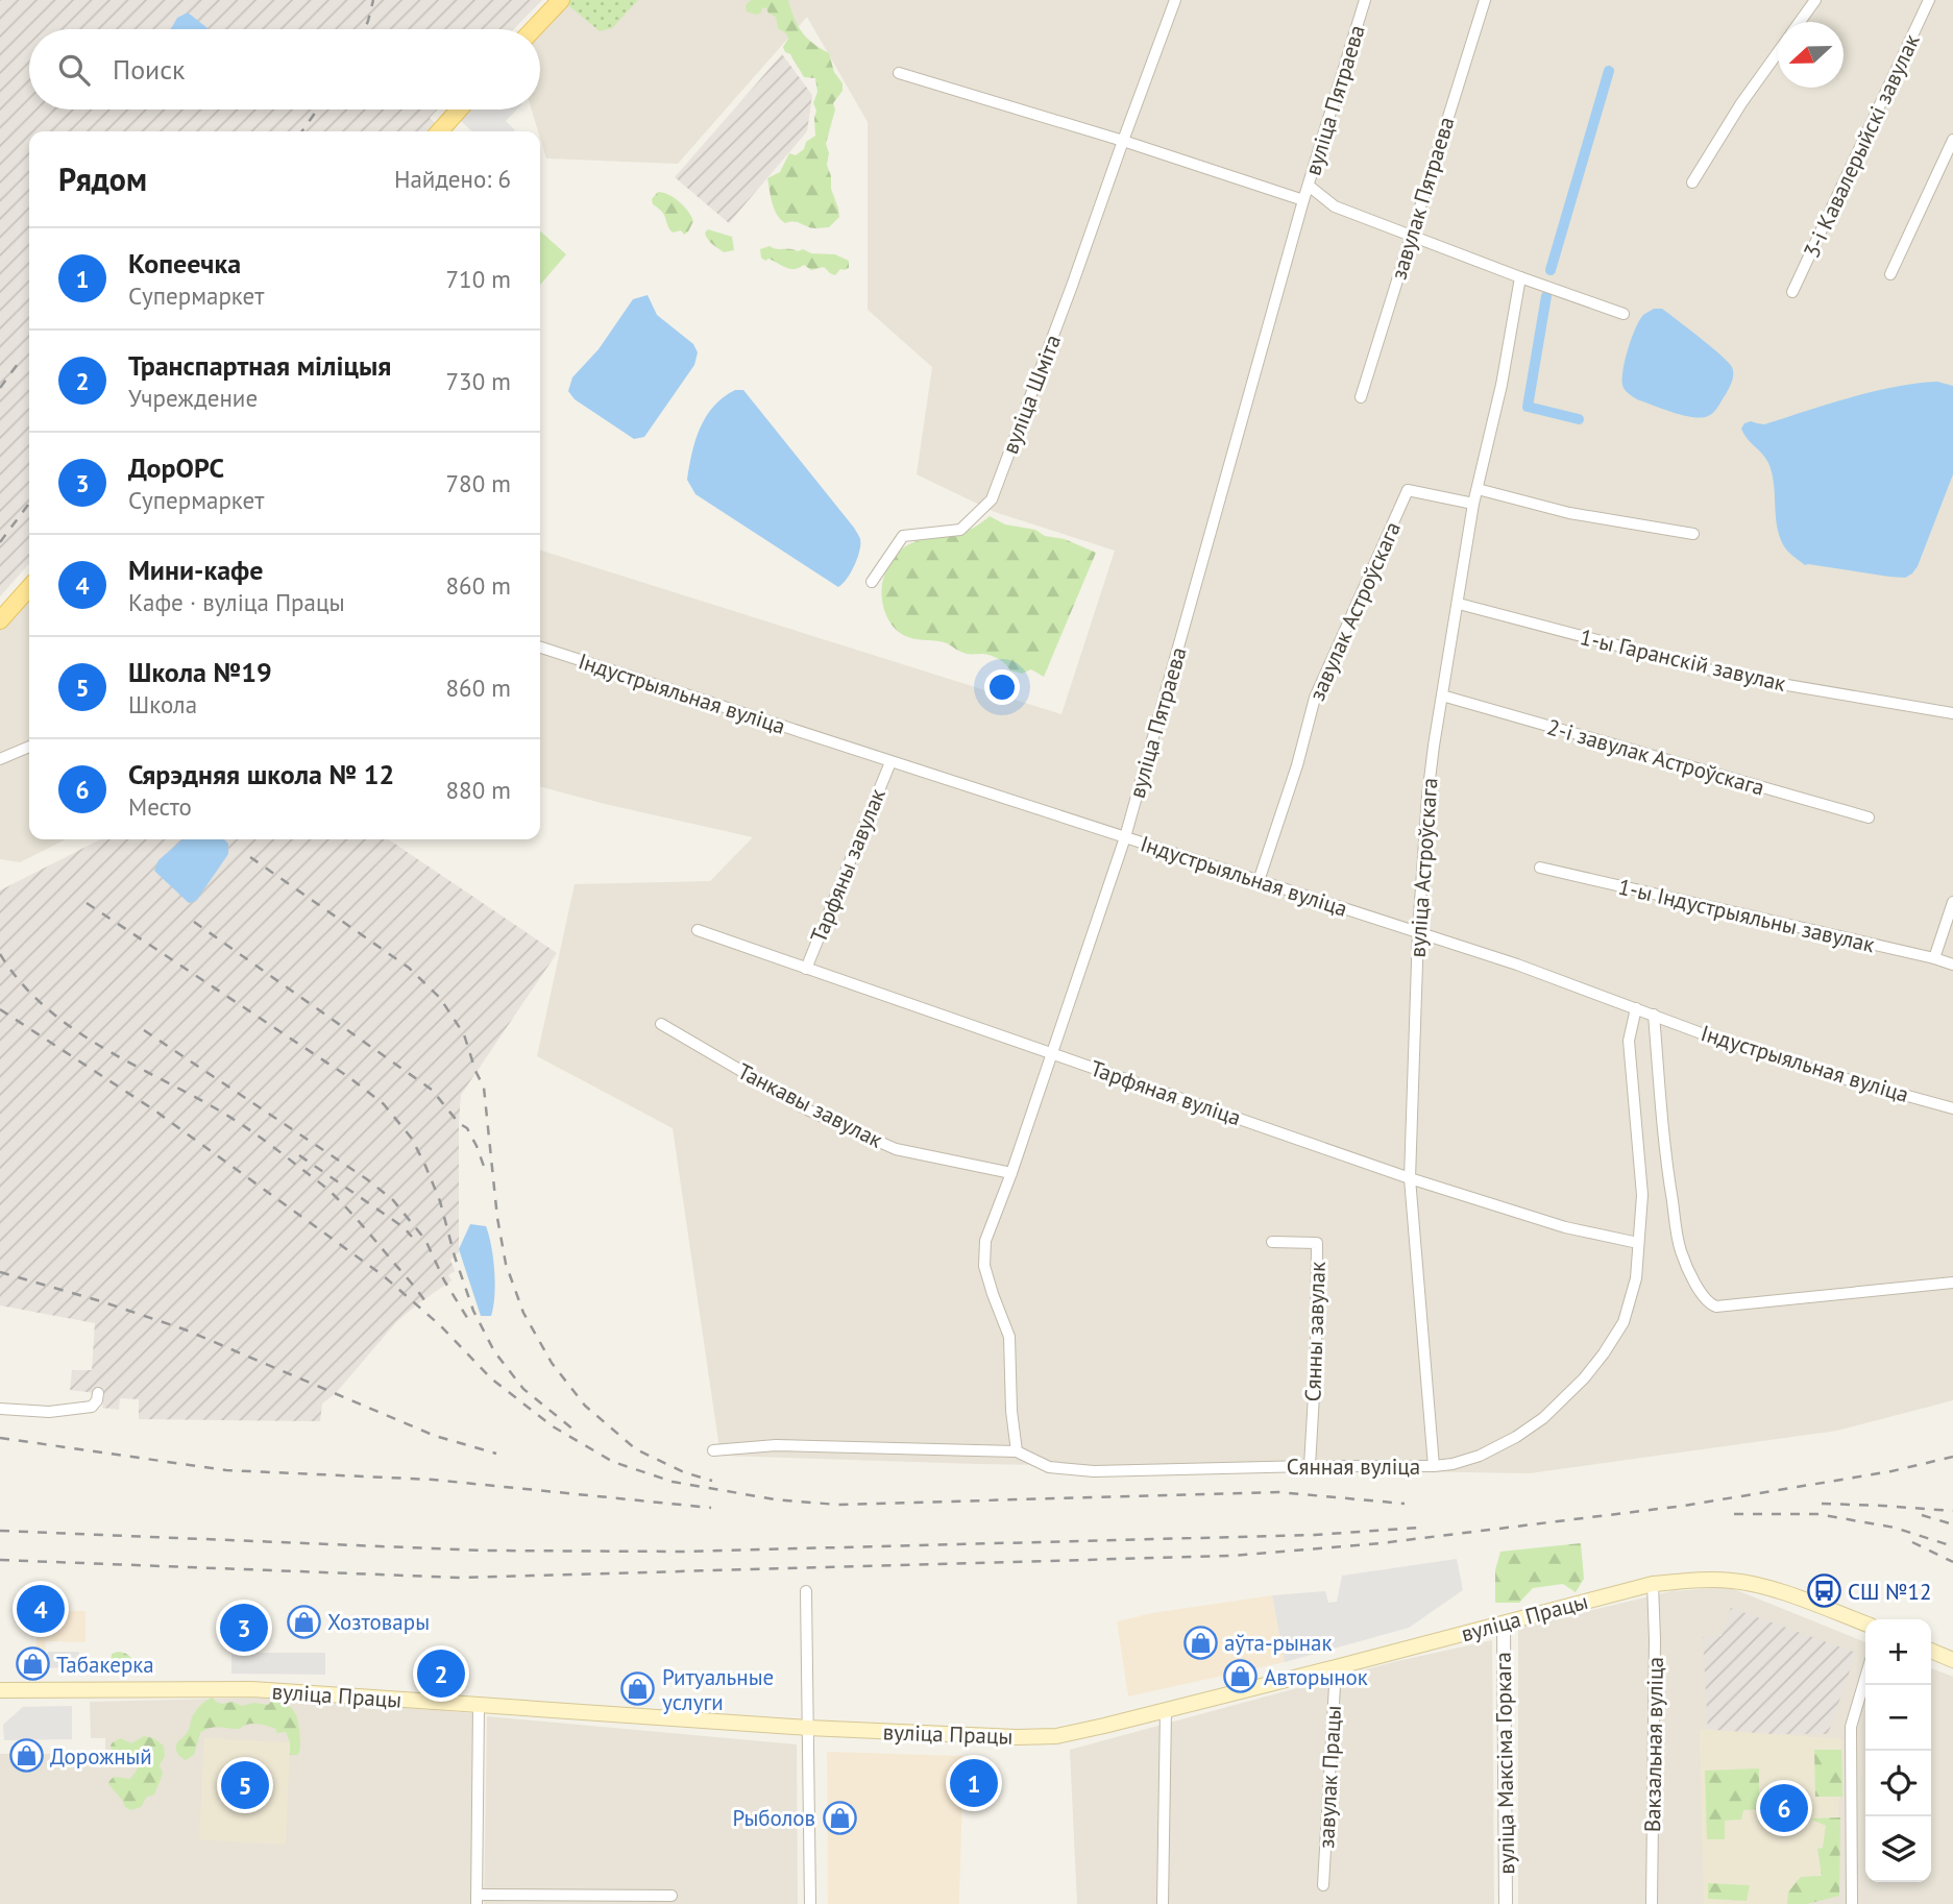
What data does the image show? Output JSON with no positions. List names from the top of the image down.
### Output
{
  "streets": {
    "main road": ["вуліца Працы"],
    "street": [
      "вуліца Пятраева",
      "3-і Кавалерыйскі завулак",
      "завулак Пятраева",
      "вуліца Шміта",
      "завулак Астроўскага",
      "1-ы Гаранскій завулак",
      "Індустрыяльная вуліца",
      "2-і завулак Астроўскага",
      "Тарфяны завулак",
      "вуліца Астроўскага",
      "1-ы Індустрыяльны завулак",
      "Тарфяная вуліца",
      "Танкавы завулак",
      "Сянны завулак",
      "Сянная вуліца",
      "Вакзальная вуліца",
      "вуліца Максіма Горкага",
      "завулак Працы"
    ]
  },
  "crossings": [
    ["вуліца Пятраева", "вуліца Шміта"],
    ["вуліца Пятраева", "Індустрыяльная вуліца"],
    ["вуліца Пятраева", "Тарфяная вуліца"],
    ["вуліца Пятраева", "Танкавы завулак"],
    ["вуліца Пятраева", "Сянная вуліца"],
    ["завулак Астроўскага", "Індустрыяльная вуліца"],
    ["завулак Астроўскага", "вуліца Астроўскага"],
    ["1-ы Гаранскій завулак", "вуліца Астроўскага"],
    ["Індустрыяльная вуліца", "Тарфяны завулак"],
    ["Індустрыяльная вуліца", "вуліца Астроўскага"],
    ["Індустрыяльная вуліца", "Сянная вуліца"],
    ["2-і завулак Астроўскага", "вуліца Астроўскага"],
    ["Тарфяны завулак", "Тарфяная вуліца"],
    ["вуліца Астроўскага", "Тарфяная вуліца"],
    ["вуліца Астроўскага", "Сянная вуліца"],
    ["Тарфяная вуліца", "Сянная вуліца"],
    ["Сянны завулак", "Сянная вуліца"],
    ["вуліца Працы", "Вакзальная вуліца"],
    ["вуліца Працы", "вуліца Максіма Горкага"],
    ["вуліца Працы", "завулак Працы"]
  ],
  "places": {
    "bus stop": ["СШ №12"],
    "shop": [
      "Хозтовары",
      "аўта-рынак",
      "Табакерка",
      "Авторынок",
      "Ритуальные услуги",
      "Дорожный",
      "Рыболов"
    ]
  },
  "north": "left",
  "page": {
    "search": "Поиск",
    "heading": ["Рядом", "Найдено: 6"],
    "list": [
      {
        "mark": "1",
        "name": "Копеечка",
        "note": "Супермаркет",
        "value": "710 m"
      },
      {
        "mark": "2",
        "name": "Транспартная міліцыя",
        "note": "Учреждение",
        "value": "730 m"
      },
      {
        "mark": "3",
        "name": "ДорОРС",
        "note": "Супермаркет",
        "value": "780 m"
      },
      {
        "mark": "4",
        "name": "Мини-кафе",
        "note": "Кафе · вуліца Працы",
        "value": "860 m"
      },
      {
        "mark": "5",
        "name": "Школа №19",
        "note": "Школа",
        "value": "860 m"
      },
      {
        "mark": "6",
        "name": "Сярэдняя школа № 12",
        "note": "Место",
        "value": "880 m"
      }
    ],
    "pins": [
      "4",
      "3",
      "2",
      "1",
      "5",
      "6"
    ],
    "map_buttons": ["+", "−"]
  }
}
